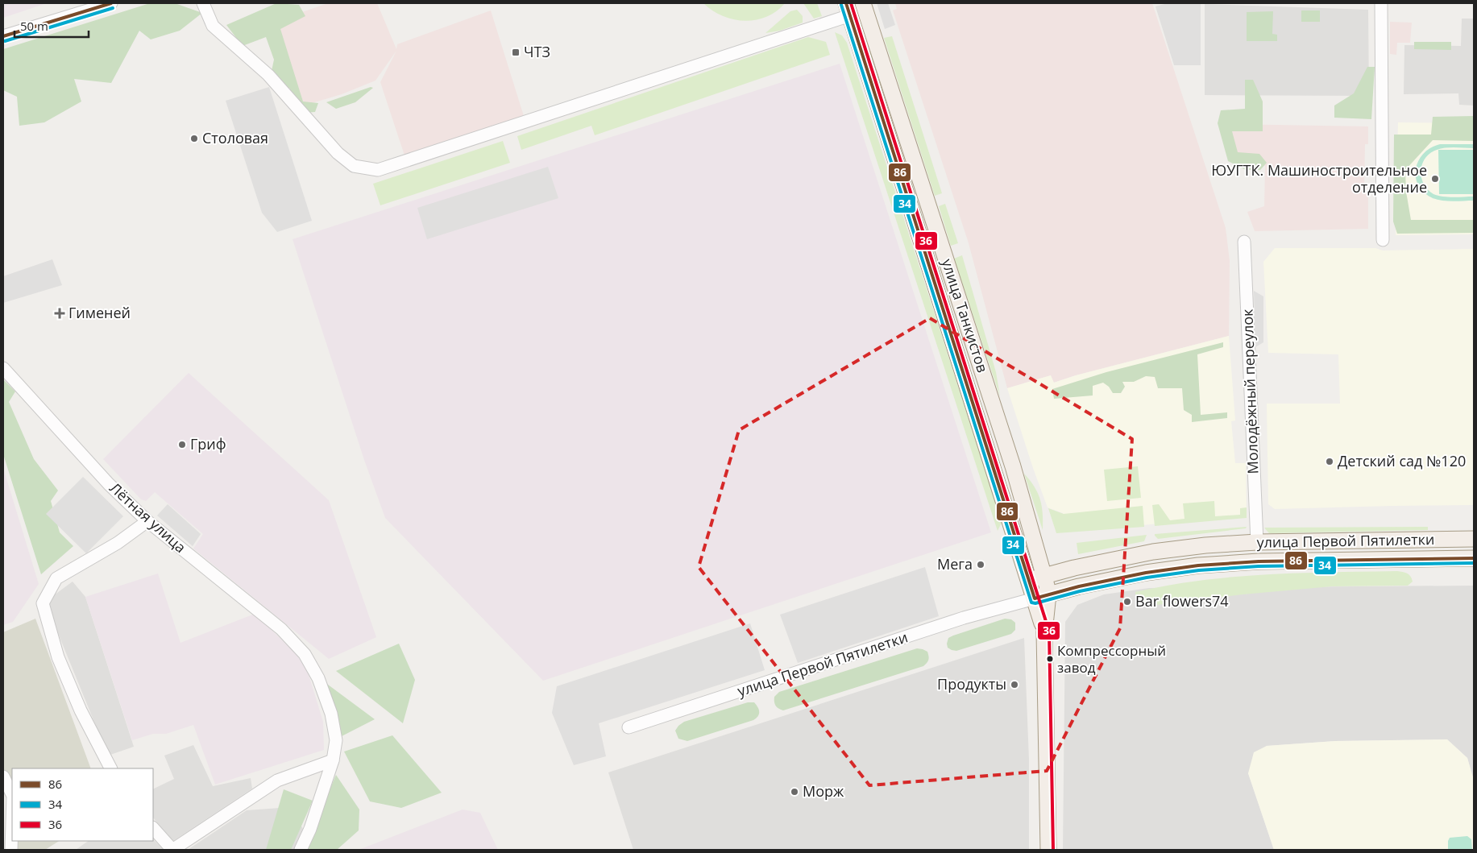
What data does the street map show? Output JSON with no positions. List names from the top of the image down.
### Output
{
  "streets": {
    "main road": ["улица Танкистов", "улица Первой Пятилетки"],
    "street": ["Молодёжный переулок", "Лётная улица"]
  },
  "crossings": [
    ["улица Танкистов", "улица Первой Пятилетки"],
    ["Молодёжный переулок", "улица Первой Пятилетки"]
  ],
  "places": {
    "transit": ["ЧТЗ"],
    "other": [
      "Столовая",
      "ЮУГТК. Машиностроительное отделение",
      "Гриф",
      "Детский сад №120",
      "Мега",
      "Bar flowers74",
      "Компрессорный завод",
      "Продукты",
      "Морж"
    ],
    "health": ["Гименей"]
  },
  "lines": ["transit line 86", "transit line 36", "transit line 34"],
  "legend": ["86", "34", "36"],
  "scale_bar": "50 m"
}
